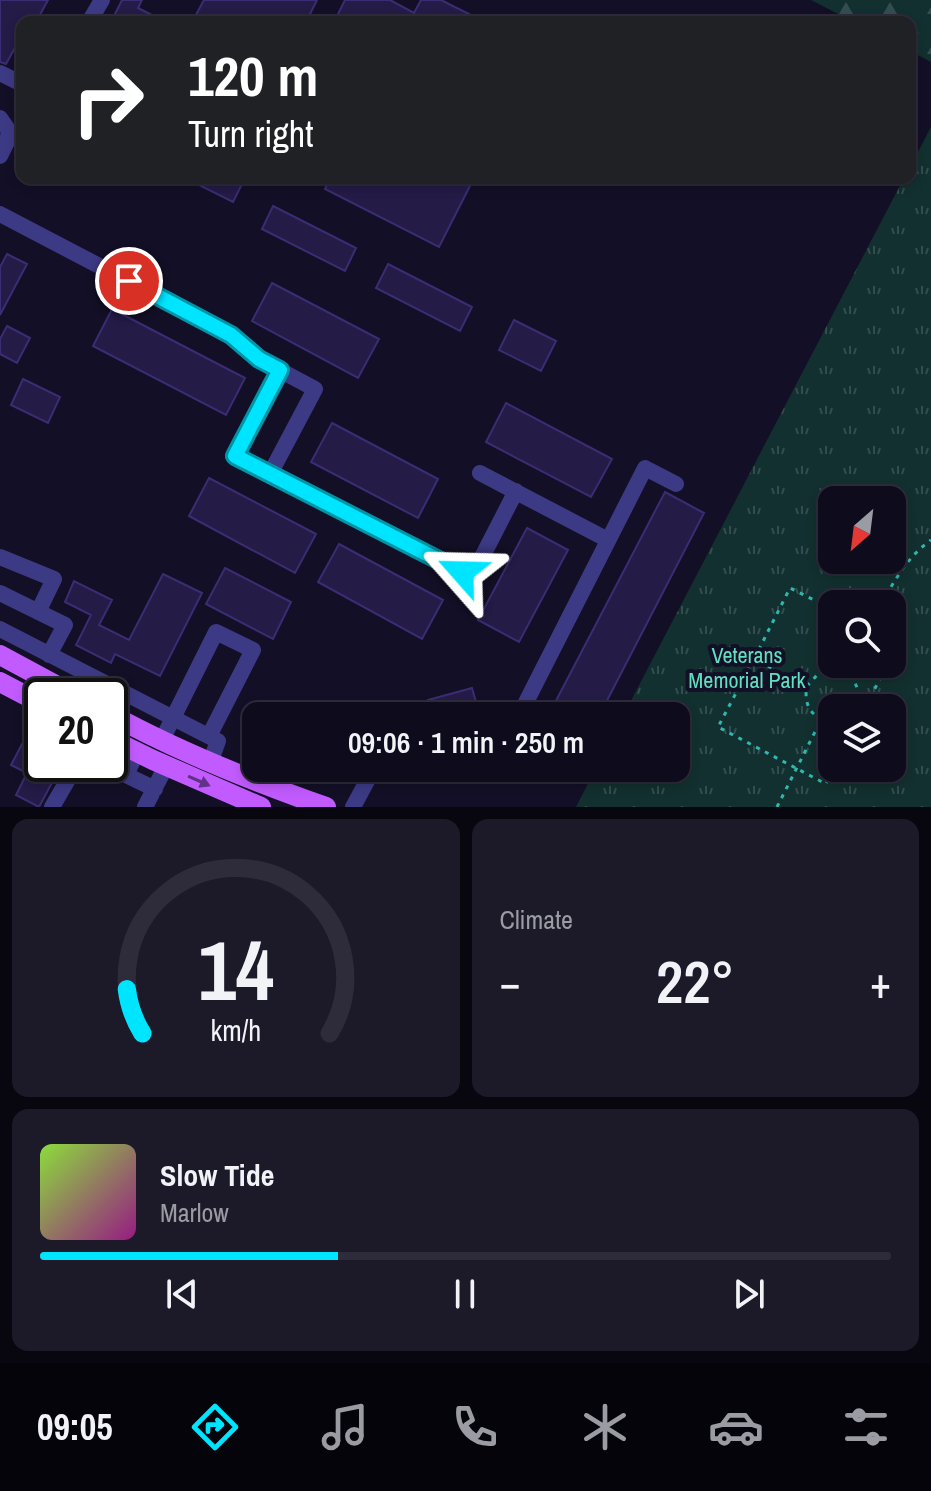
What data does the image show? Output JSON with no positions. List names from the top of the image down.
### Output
{
  "parks": ["Veterans Memorial Park"],
  "north": "bottom left",
  "page": {
    "turn": ["120 m", "Turn right"],
    "limit": "20",
    "trip": "09:06 · 1 min · 250 m",
    "tile": "Climate",
    "heat": ["−", "22°", "+"],
    "song": ["Slow Tide", "Marlow"],
    "tabs": "09:05",
    "gauge": ["14", "km/h"]
  }
}
